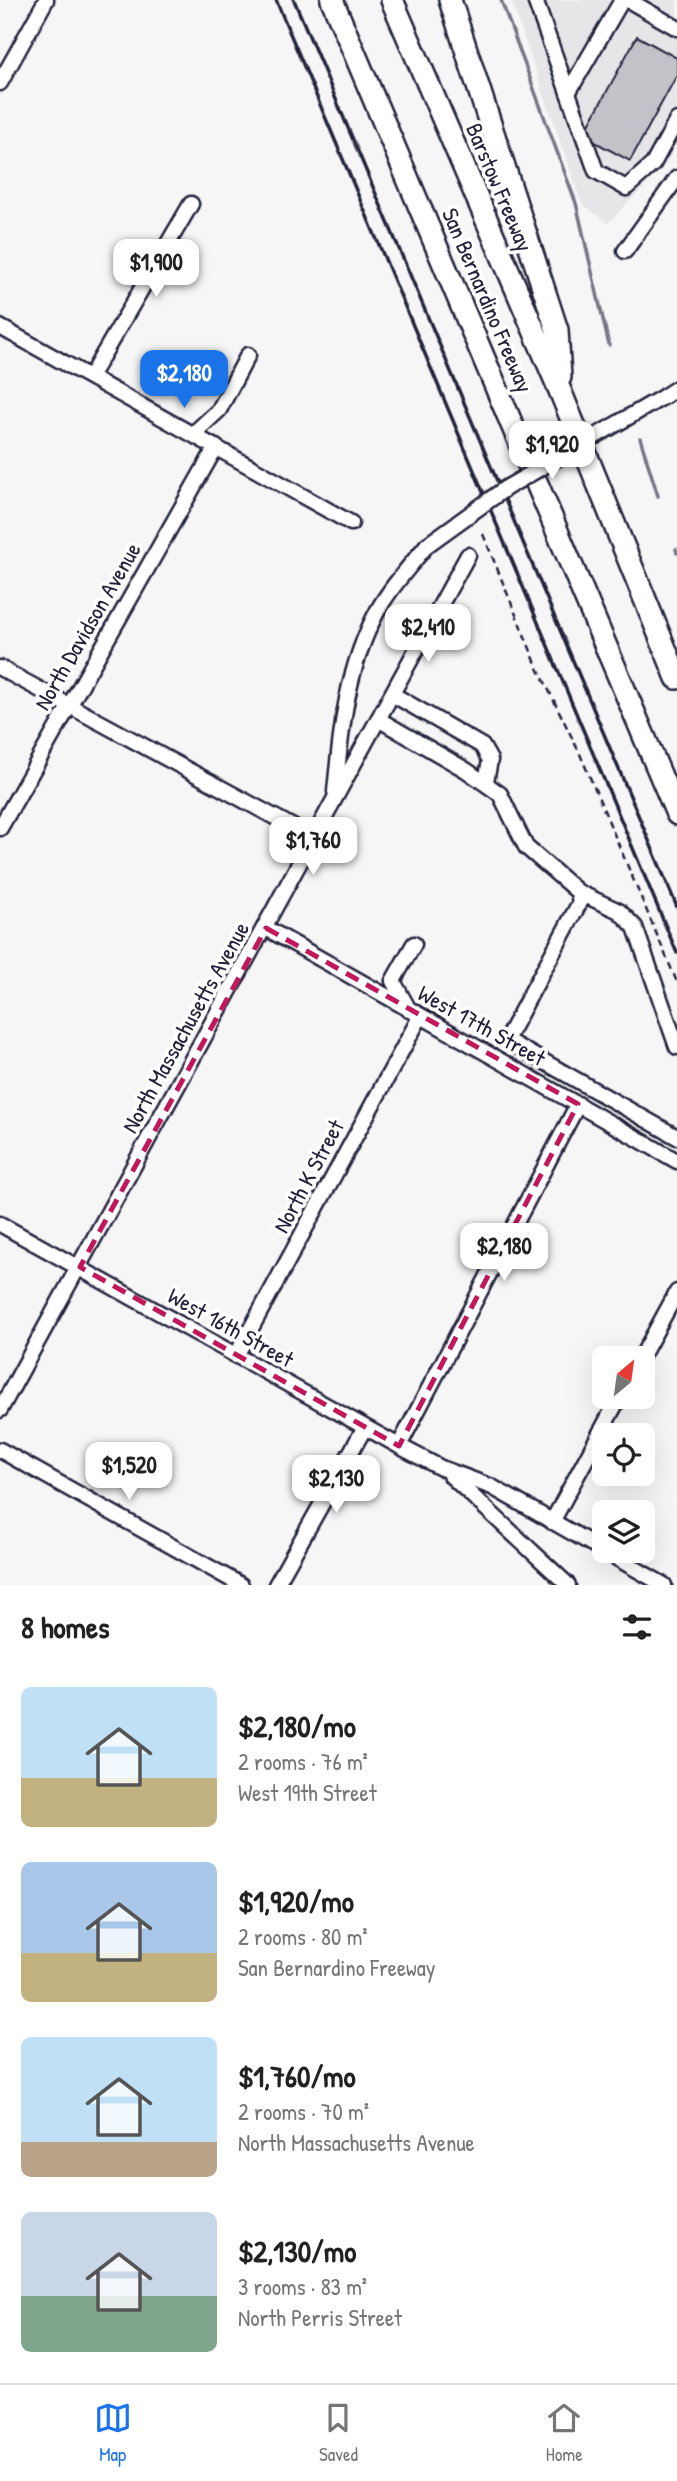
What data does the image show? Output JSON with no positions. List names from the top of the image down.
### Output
{
  "streets": {
    "highway": ["Barstow Freeway", "San Bernardino Freeway"],
    "street": [
      "North Davidson Avenue",
      "West 17th Street",
      "North Massachusetts Avenue",
      "North K Street",
      "West 16th Street"
    ]
  },
  "crossings": [
    ["Barstow Freeway", "San Bernardino Freeway"],
    ["West 17th Street", "North Massachusetts Avenue"],
    ["West 17th Street", "North K Street"],
    ["North Massachusetts Avenue", "West 16th Street"],
    ["North K Street", "West 16th Street"]
  ],
  "north": "top right",
  "page": {
    "price": [
      "$1,900",
      "$2,180",
      "$1,920",
      "$2,410",
      "$1,760",
      "$2,180",
      "$1,520",
      "$2,130"
    ],
    "heading": "8 homes",
    "list": [
      {
        "name": "$2,180/mo",
        "note": "2 rooms · 76 m² · West 19th Street"
      },
      {
        "name": "$1,920/mo",
        "note": "2 rooms · 80 m² · San Bernardino Freeway"
      },
      {
        "name": "$1,760/mo",
        "note": "2 rooms · 70 m² · North Massachusetts Avenue"
      },
      {
        "name": "$2,130/mo",
        "note": "3 rooms · 83 m² · North Perris Street"
      }
    ],
    "tabs": ["Map", "Saved", "Home"]
  }
}
